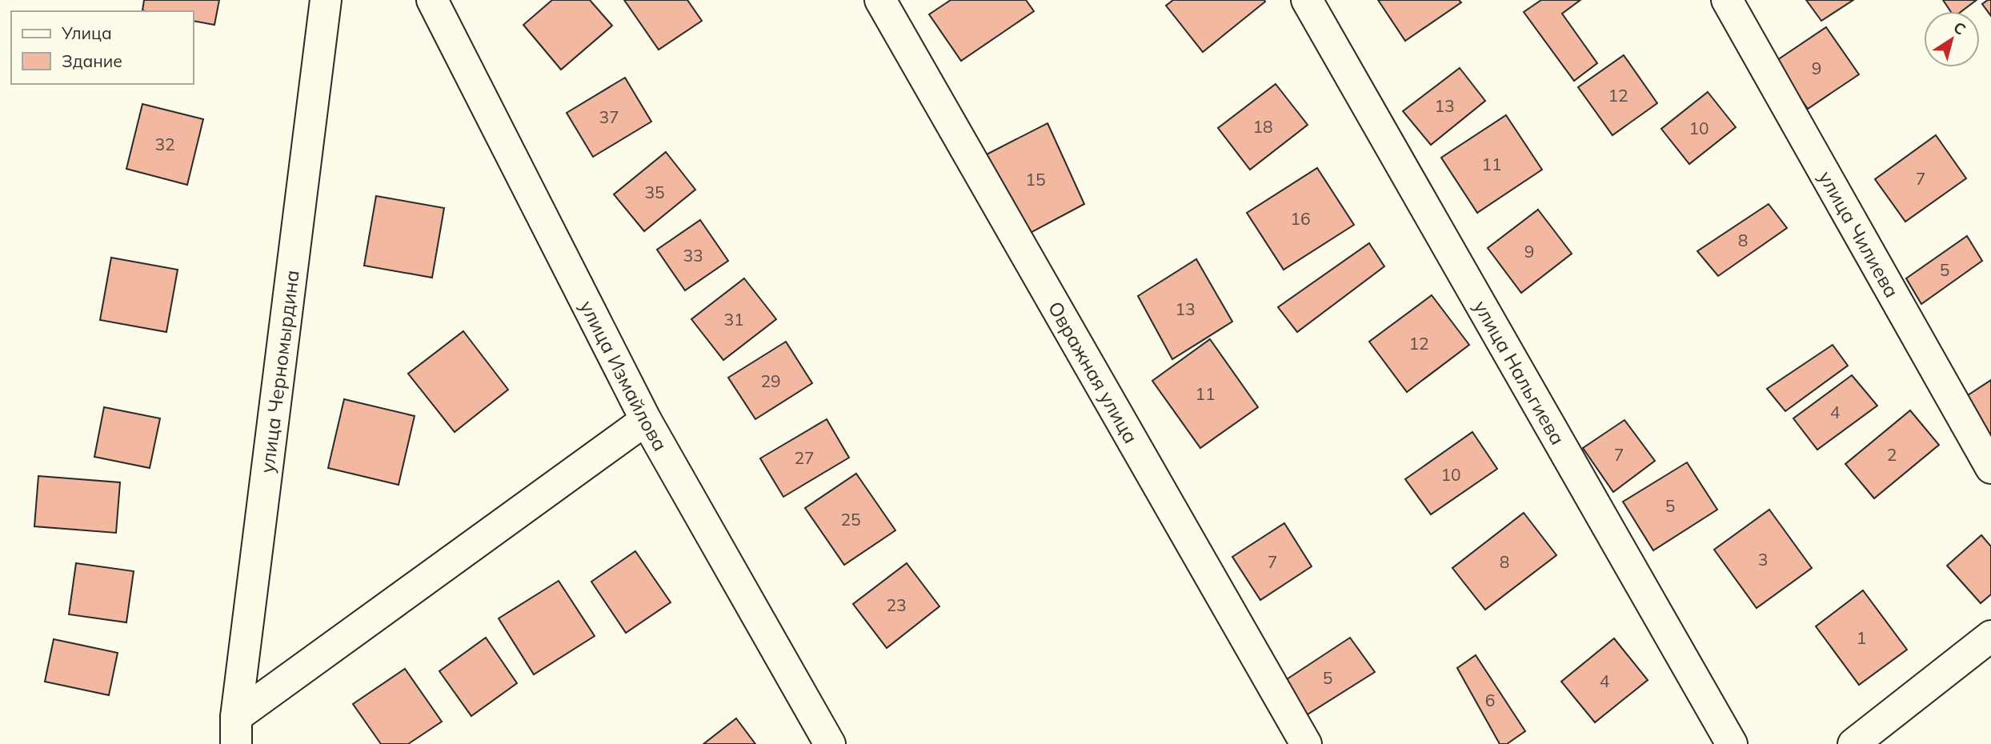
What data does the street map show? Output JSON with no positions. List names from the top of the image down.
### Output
{
  "streets": {
    "street": [
      "улица Чилиева",
      "улица Черномырдина",
      "Овражная улица",
      "улица Нальгиева",
      "улица Измайлова"
    ]
  },
  "house_numbers": [
    "9",
    "12",
    "13",
    "37",
    "18",
    "10",
    "32",
    "11",
    "7",
    "15",
    "35",
    "16",
    "8",
    "9",
    "33",
    "5",
    "13",
    "31",
    "12",
    "29",
    "11",
    "4",
    "7",
    "2",
    "27",
    "10",
    "5",
    "25",
    "3",
    "7",
    "8",
    "23",
    "1",
    "5",
    "4",
    "6"
  ],
  "legend": ["Улица", "Здание"],
  "north": "top right"
}
